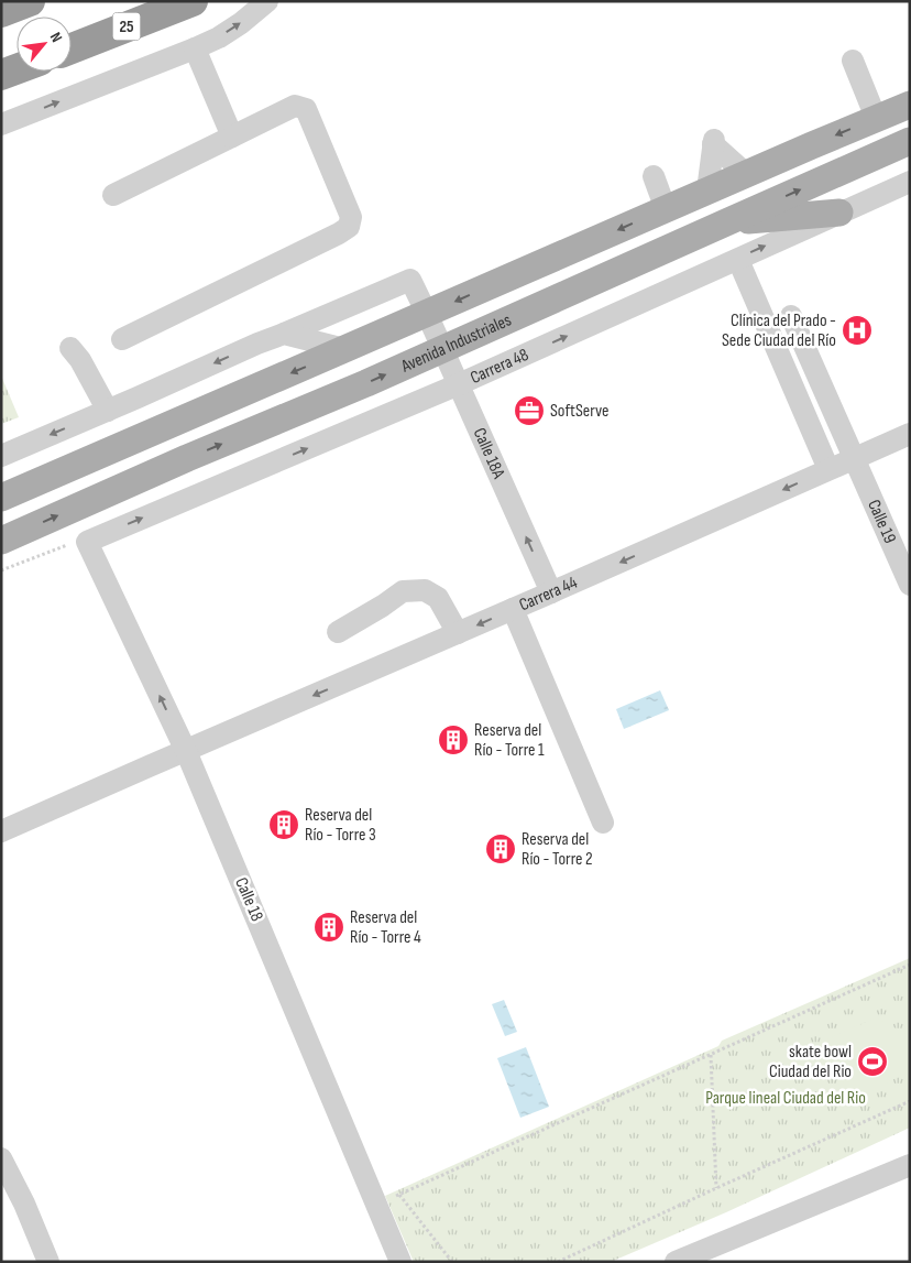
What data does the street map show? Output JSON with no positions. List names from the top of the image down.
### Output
{
  "streets": {
    "highway": ["25"],
    "main road": ["Avenida Industriales"],
    "street": [
      "Carrera 48",
      "Calle 18A",
      "Calle 19",
      "Carrera 44",
      "Calle 18"
    ]
  },
  "crossings": [
    ["Avenida Industriales", "Calle 18A"],
    ["Carrera 48", "Calle 18A"],
    ["Carrera 48", "Calle 18"],
    ["Calle 18A", "Carrera 44"],
    ["Calle 19", "Carrera 44"],
    ["Carrera 44", "Calle 18"]
  ],
  "one_way": ["Calle 18A", "Carrera 44"],
  "parks": ["Parque lineal Ciudad del Rio"],
  "places": {
    "hospital": ["Clínica del Prado - Sede Ciudad del Río"],
    "office": ["SoftServe"],
    "building": [
      "Reserva del Río - Torre 1",
      "Reserva del Río - Torre 3",
      "Reserva del Río - Torre 2",
      "Reserva del Río - Torre 4"
    ],
    "sports": ["skate bowl Ciudad del Rio"]
  },
  "north": "top right"
}
